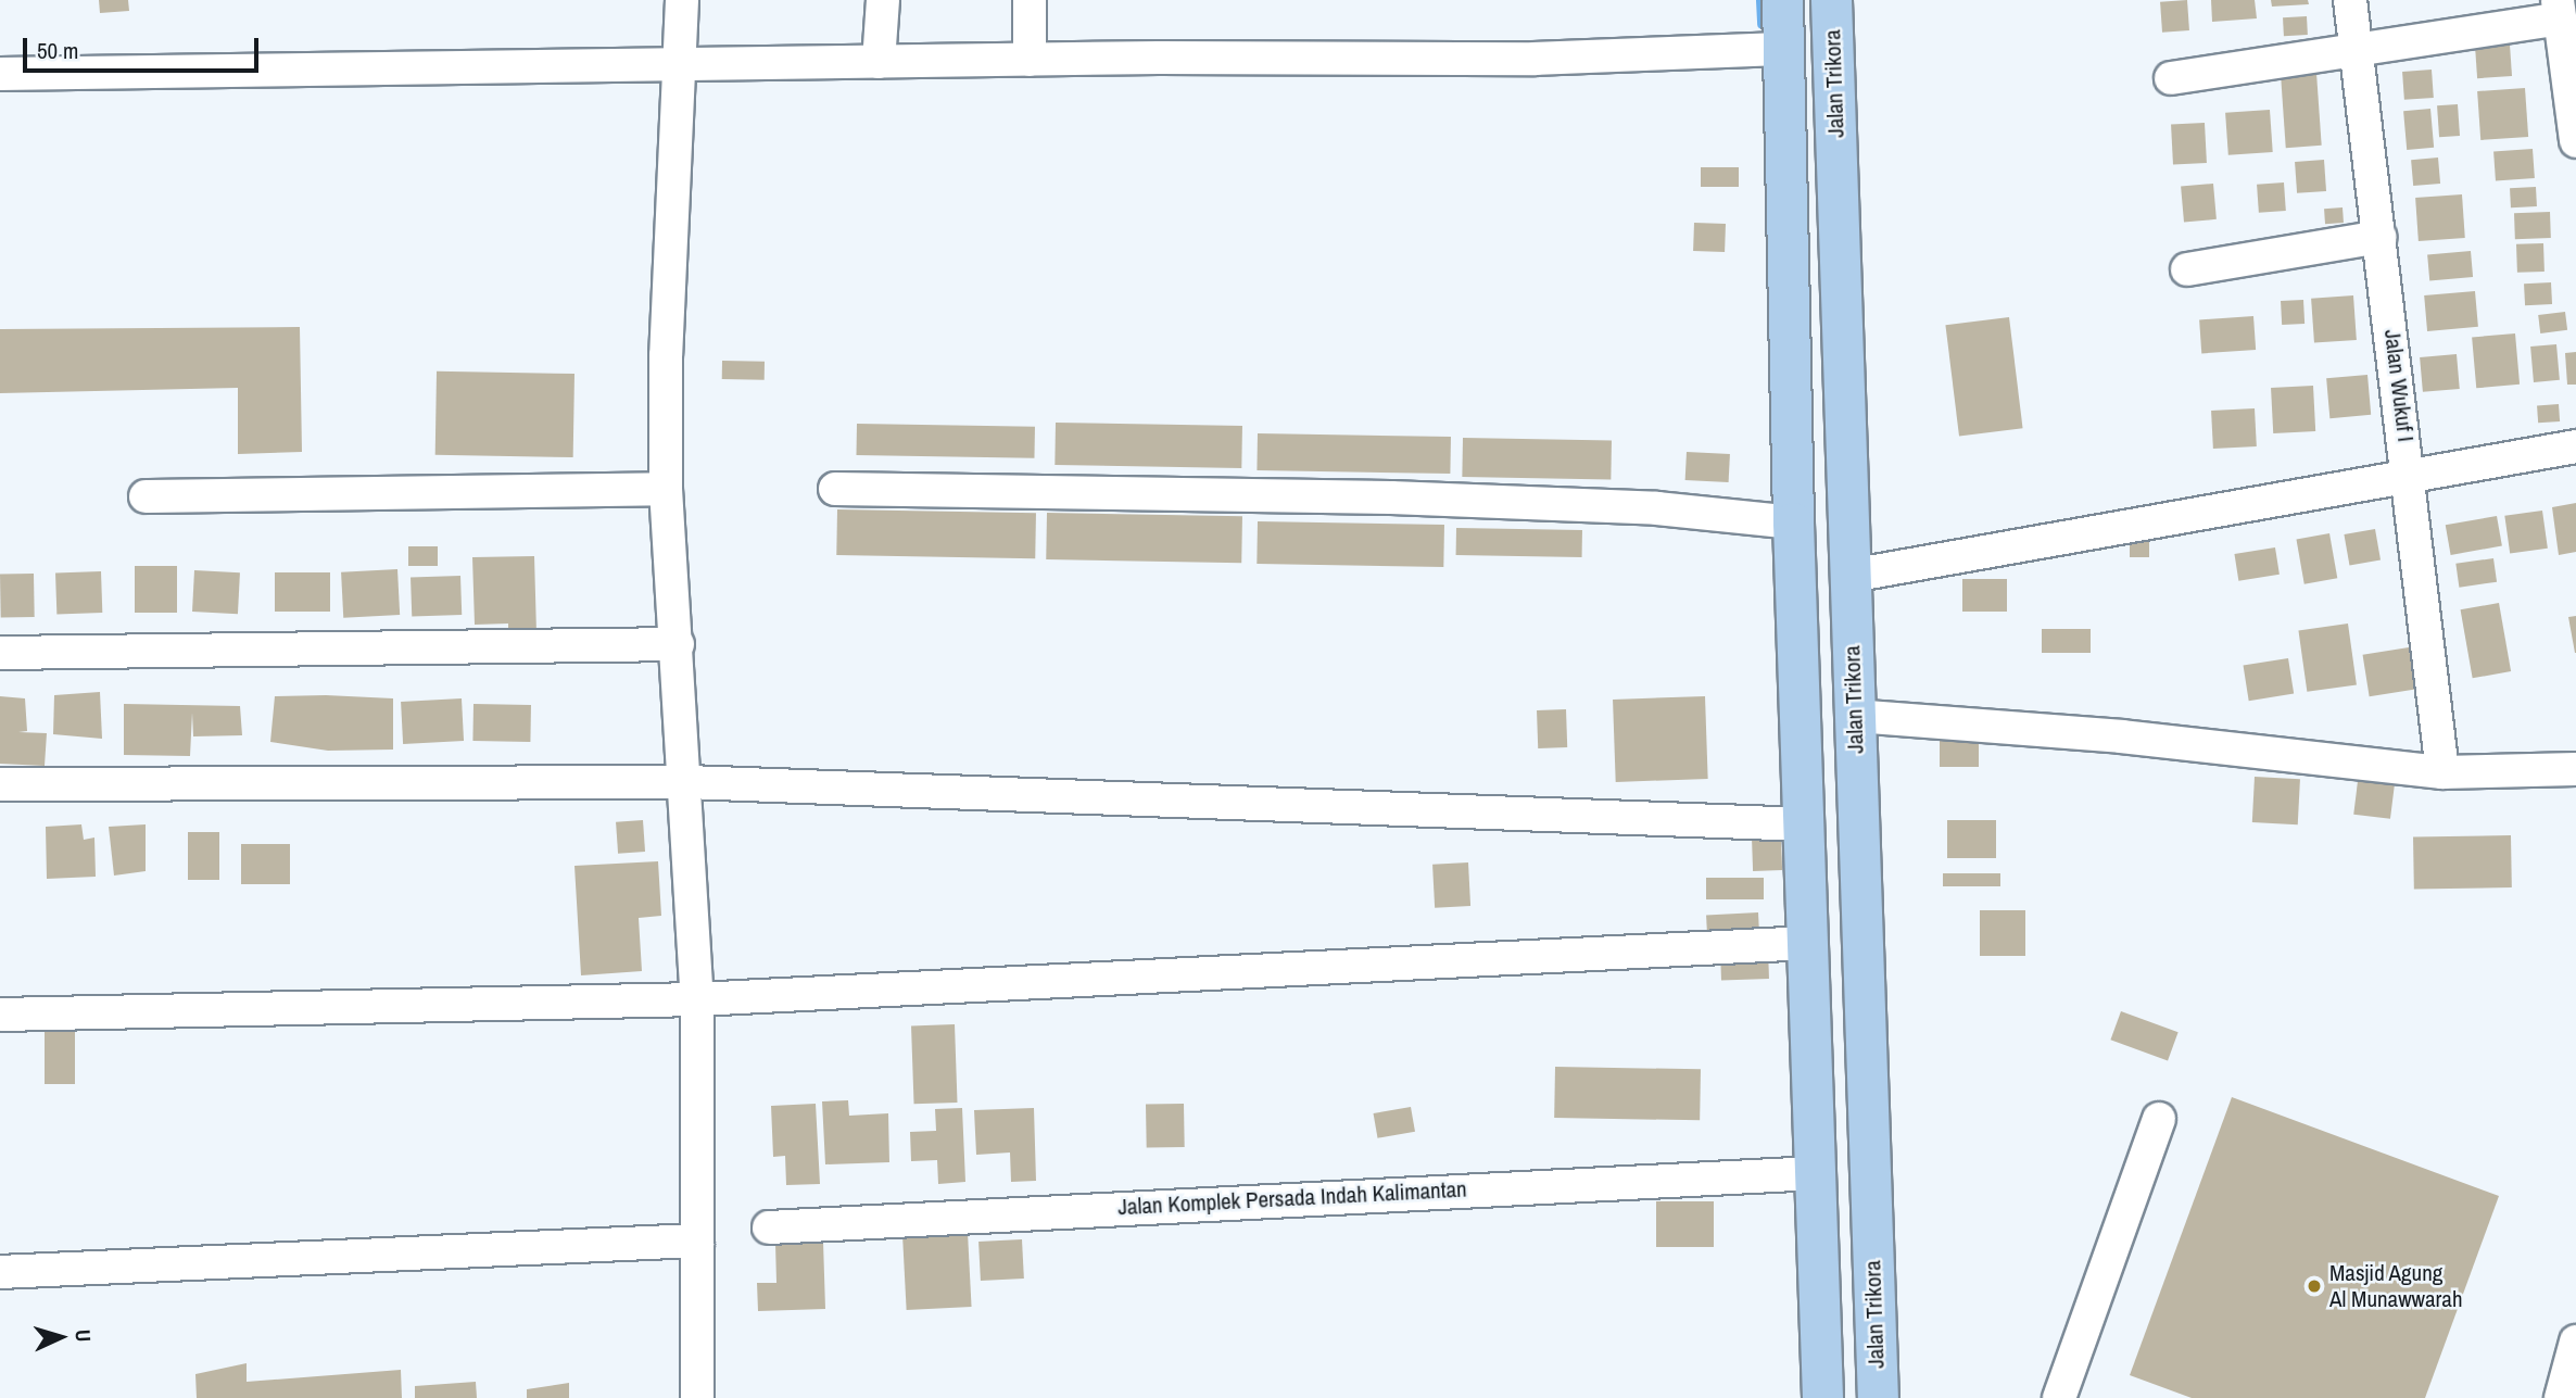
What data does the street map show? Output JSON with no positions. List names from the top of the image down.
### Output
{
  "streets": {
    "main road": ["Jalan Trikora"],
    "street": ["Jalan Wukuf I", "Jalan Komplek Persada Indah Kalimantan"]
  },
  "places": ["Masjid Agung Al Munawwarah"],
  "scale_bar": "50 m",
  "north": "right"
}
